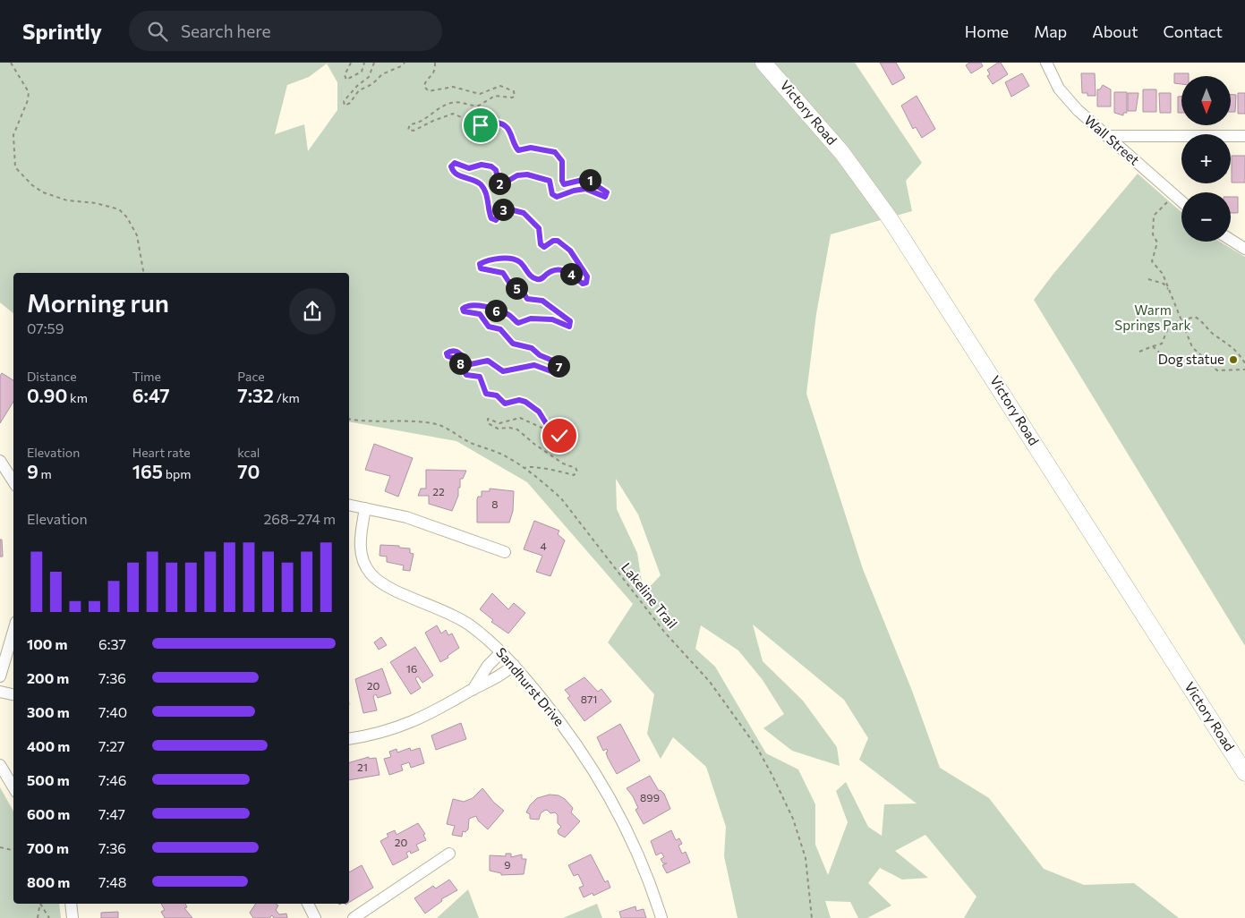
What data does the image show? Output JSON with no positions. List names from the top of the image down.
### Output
{
  "streets": {
    "main road": ["Victory Road"],
    "street": ["Wall Street", "Sandhurst Drive"],
    "path": ["Lakeline Trail"]
  },
  "parks": ["Warm Springs Park"],
  "places": ["Dog statue"],
  "house_numbers": [
    "22",
    "8",
    "4",
    "16",
    "20",
    "871",
    "21",
    "899",
    "20",
    "9"
  ],
  "north": "bottom",
  "page": {
    "header": "Sprintly",
    "search": "Search here",
    "nav": [
      "Home",
      "Map",
      "About",
      "Contact"
    ],
    "map_buttons": ["+", "−"],
    "pins": [
      "1",
      "2",
      "3",
      "4",
      "5",
      "6",
      "8",
      "7"
    ],
    "heading": ["Morning run", "07:59"],
    "stats": [
      ["Distance", "0.90 km"],
      ["Time", "6:47"],
      ["Pace", "7:32 /km"],
      ["Elevation", "9 m"],
      ["Heart rate", "165 bpm"],
      ["kcal", "70"]
    ],
    "chart": ["Elevation", "268–274 m"],
    "list": [
      {
        "name": "100 m",
        "note": "6:37"
      },
      {
        "name": "200 m",
        "note": "7:36"
      },
      {
        "name": "300 m",
        "note": "7:40"
      },
      {
        "name": "400 m",
        "note": "7:27"
      },
      {
        "name": "500 m",
        "note": "7:46"
      },
      {
        "name": "600 m",
        "note": "7:47"
      },
      {
        "name": "700 m",
        "note": "7:36"
      },
      {
        "name": "800 m",
        "note": "7:48"
      }
    ]
  }
}
